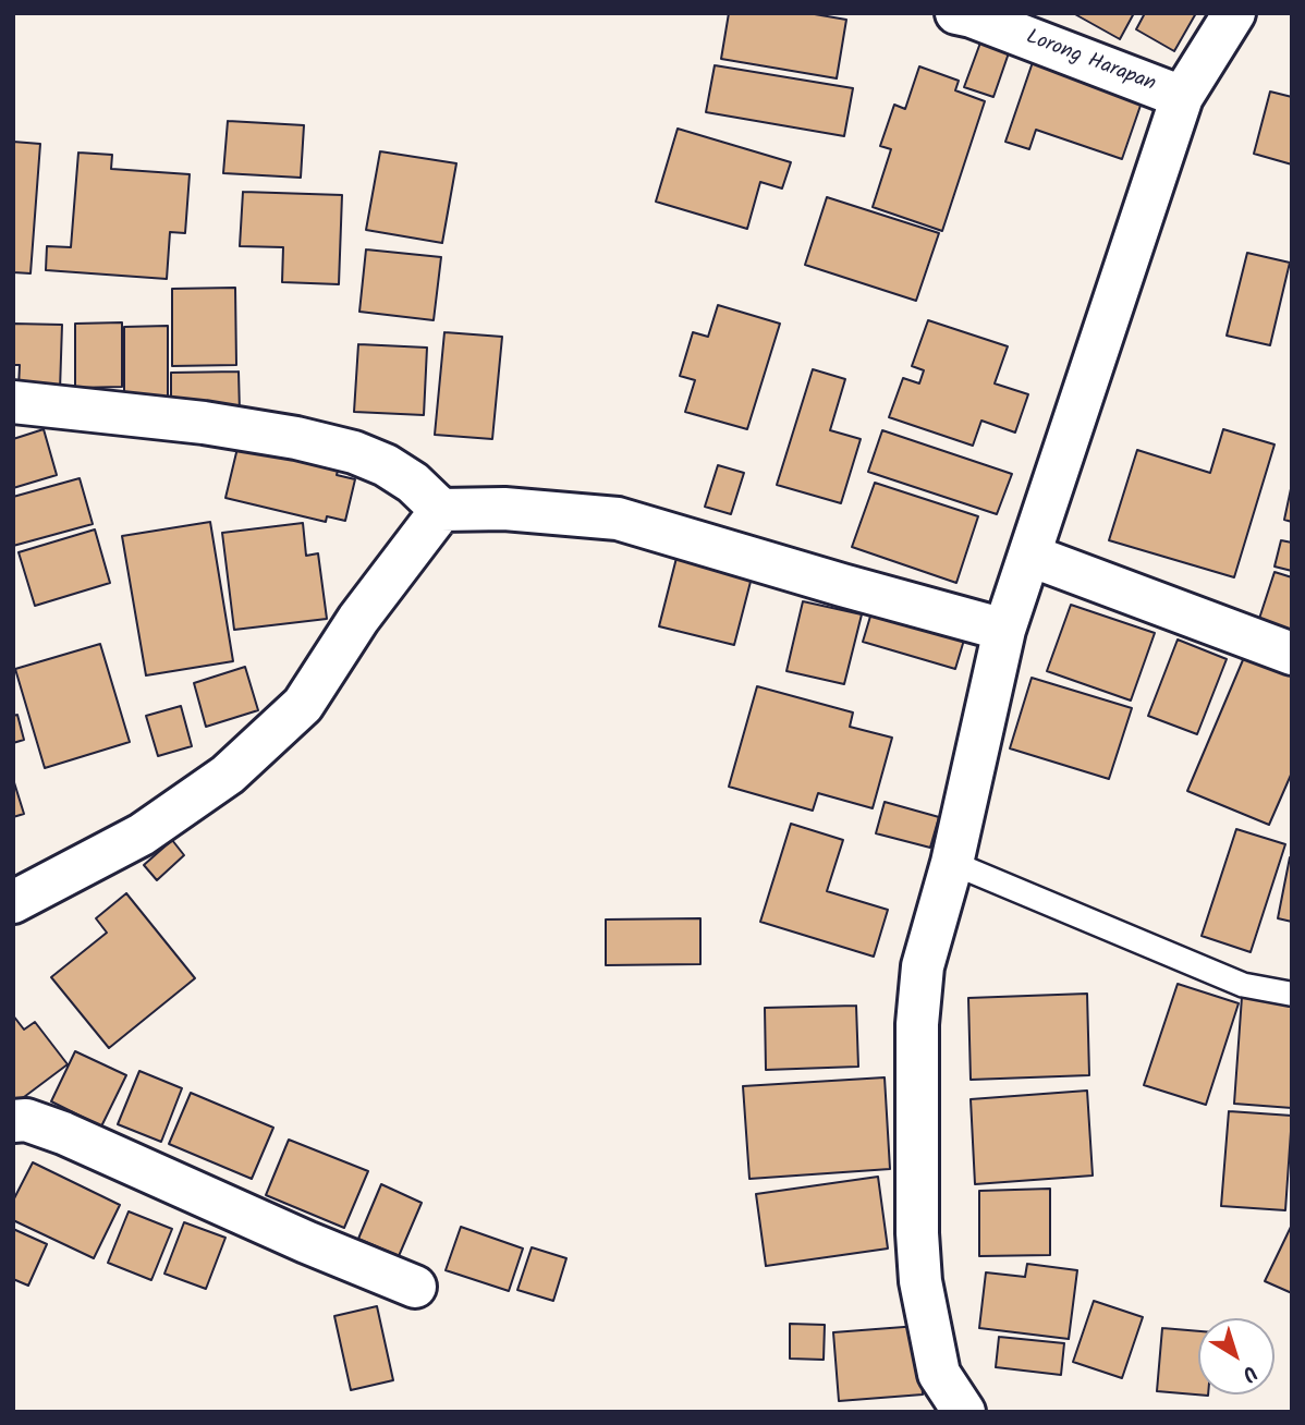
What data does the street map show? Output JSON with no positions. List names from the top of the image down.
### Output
{
  "streets": {
    "street": ["Lorong Harapan"]
  },
  "north": "bottom right"
}
